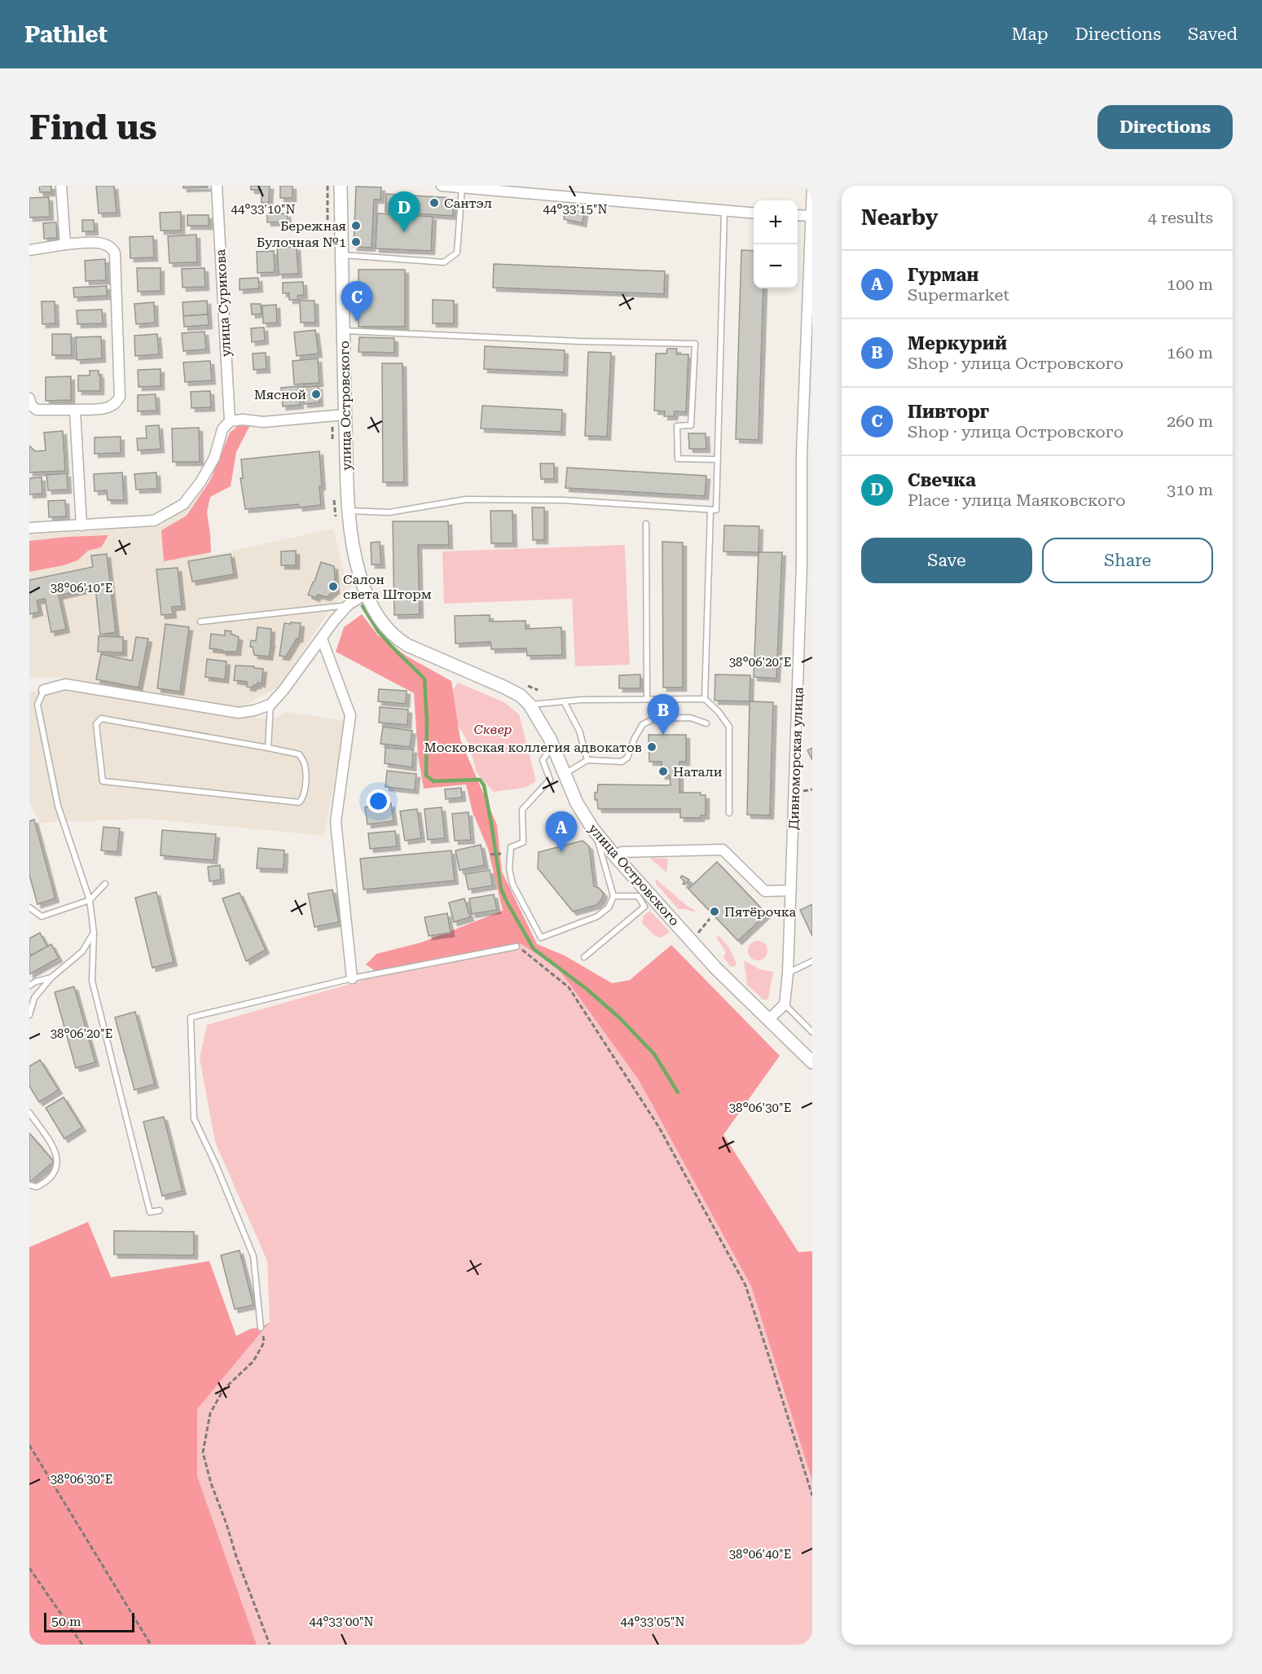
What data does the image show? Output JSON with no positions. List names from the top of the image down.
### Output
{
  "streets": {
    "street": ["улица Сурикова", "улица Островского", "Дивноморская улица"]
  },
  "parks": ["Сквер"],
  "places": [
    "Сантэл",
    "Бережная",
    "Булочная №1",
    "Мясной",
    "Салон света Шторм",
    "Московская коллегия адвокатов",
    "Натали",
    "Пятёрочка"
  ],
  "scale_bar": "50 m",
  "page": {
    "header": "Pathlet",
    "nav": ["Map", "Directions", "Saved"],
    "buttons": [
      "Directions",
      ["Save", "Share"]
    ],
    "title": "Find us",
    "heading": ["Nearby", "4 results"],
    "pins": [
      "D",
      "C",
      "B",
      "A"
    ],
    "map_buttons": ["+", "−"],
    "list": [
      {
        "mark": "A",
        "name": "Гурман",
        "note": "Supermarket",
        "value": "100 m"
      },
      {
        "mark": "B",
        "name": "Меркурий",
        "note": "Shop · улица Островского",
        "value": "160 m"
      },
      {
        "mark": "C",
        "name": "Пивторг",
        "note": "Shop · улица Островского",
        "value": "260 m"
      },
      {
        "mark": "D",
        "name": "Свечка",
        "note": "Place · улица Маяковского",
        "value": "310 m"
      }
    ],
    "scale": "50 m"
  },
  "coordinates": [
    "44°33'10\"N",
    "44°33'15\"N",
    "38°06'10\"E",
    "38°06'20\"E",
    "38°06'30\"E",
    "38°06'40\"E",
    "44°33'00\"N",
    "44°33'05\"N"
  ]
}
